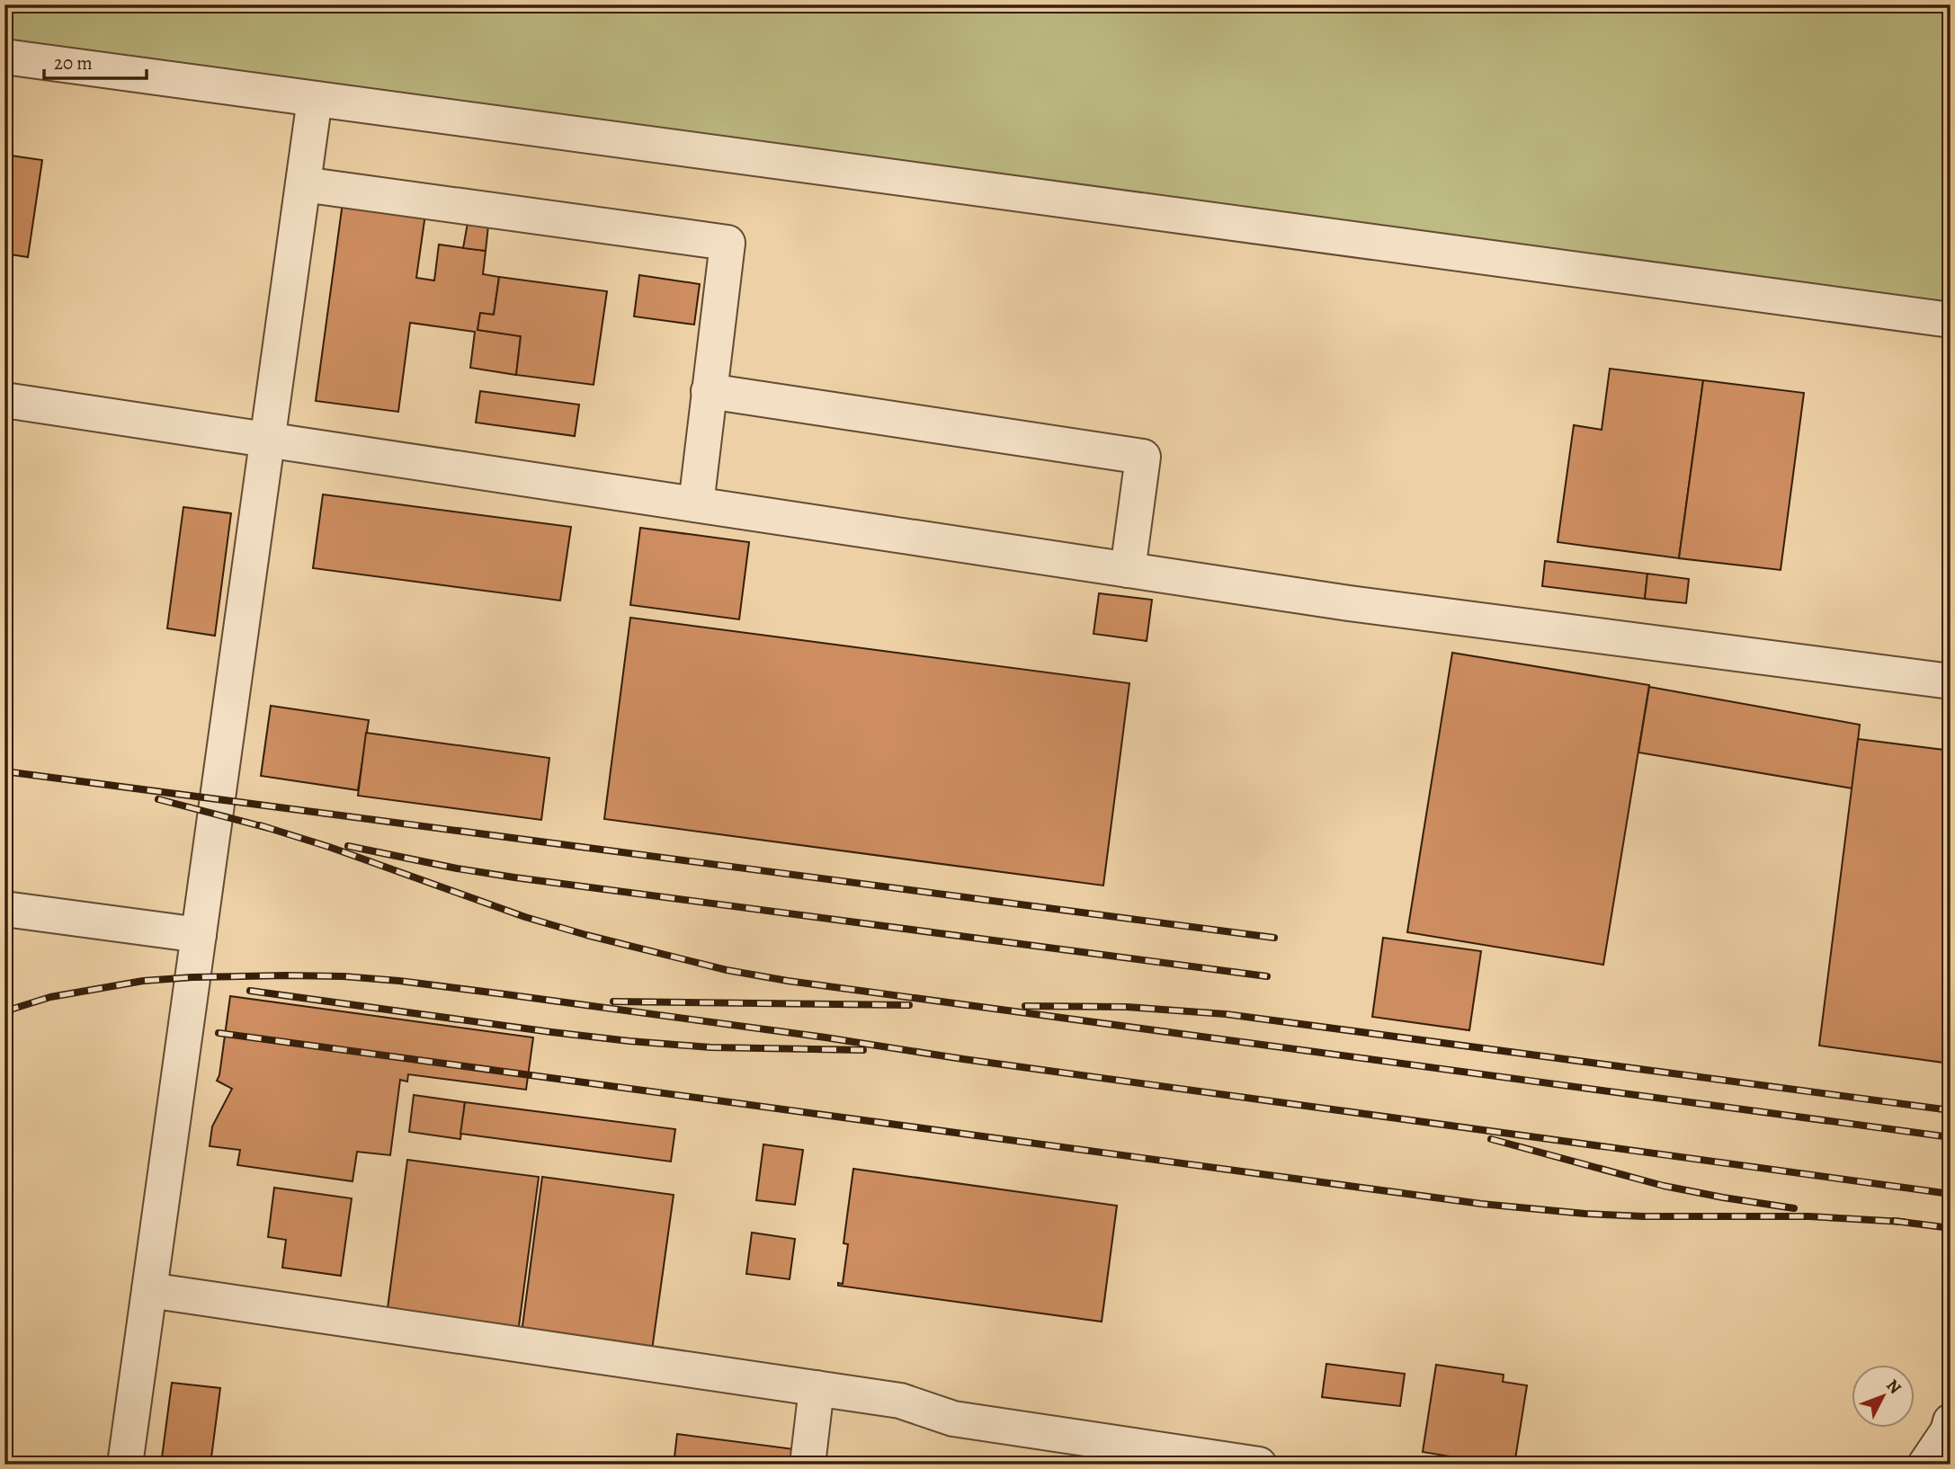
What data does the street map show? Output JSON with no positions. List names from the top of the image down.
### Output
{
  "scale_bar": "20 m",
  "north": "top right"
}
